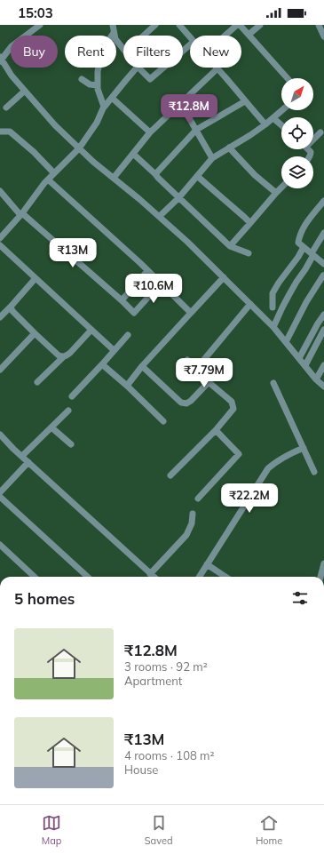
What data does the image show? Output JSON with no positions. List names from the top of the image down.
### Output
{
  "north": "top right",
  "page": {
    "status": "15:03",
    "chip": [
      "Buy",
      "Rent",
      "Filters",
      "New"
    ],
    "price": [
      "₹12.8M",
      "₹13M",
      "₹10.6M",
      "₹7.79M",
      "₹22.2M"
    ],
    "heading": "5 homes",
    "list": [
      {
        "name": "₹12.8M",
        "note": "3 rooms · 92 m² · Apartment"
      },
      {
        "name": "₹13M",
        "note": "4 rooms · 108 m² · House"
      }
    ],
    "tabs": ["Map", "Saved", "Home"]
  }
}
